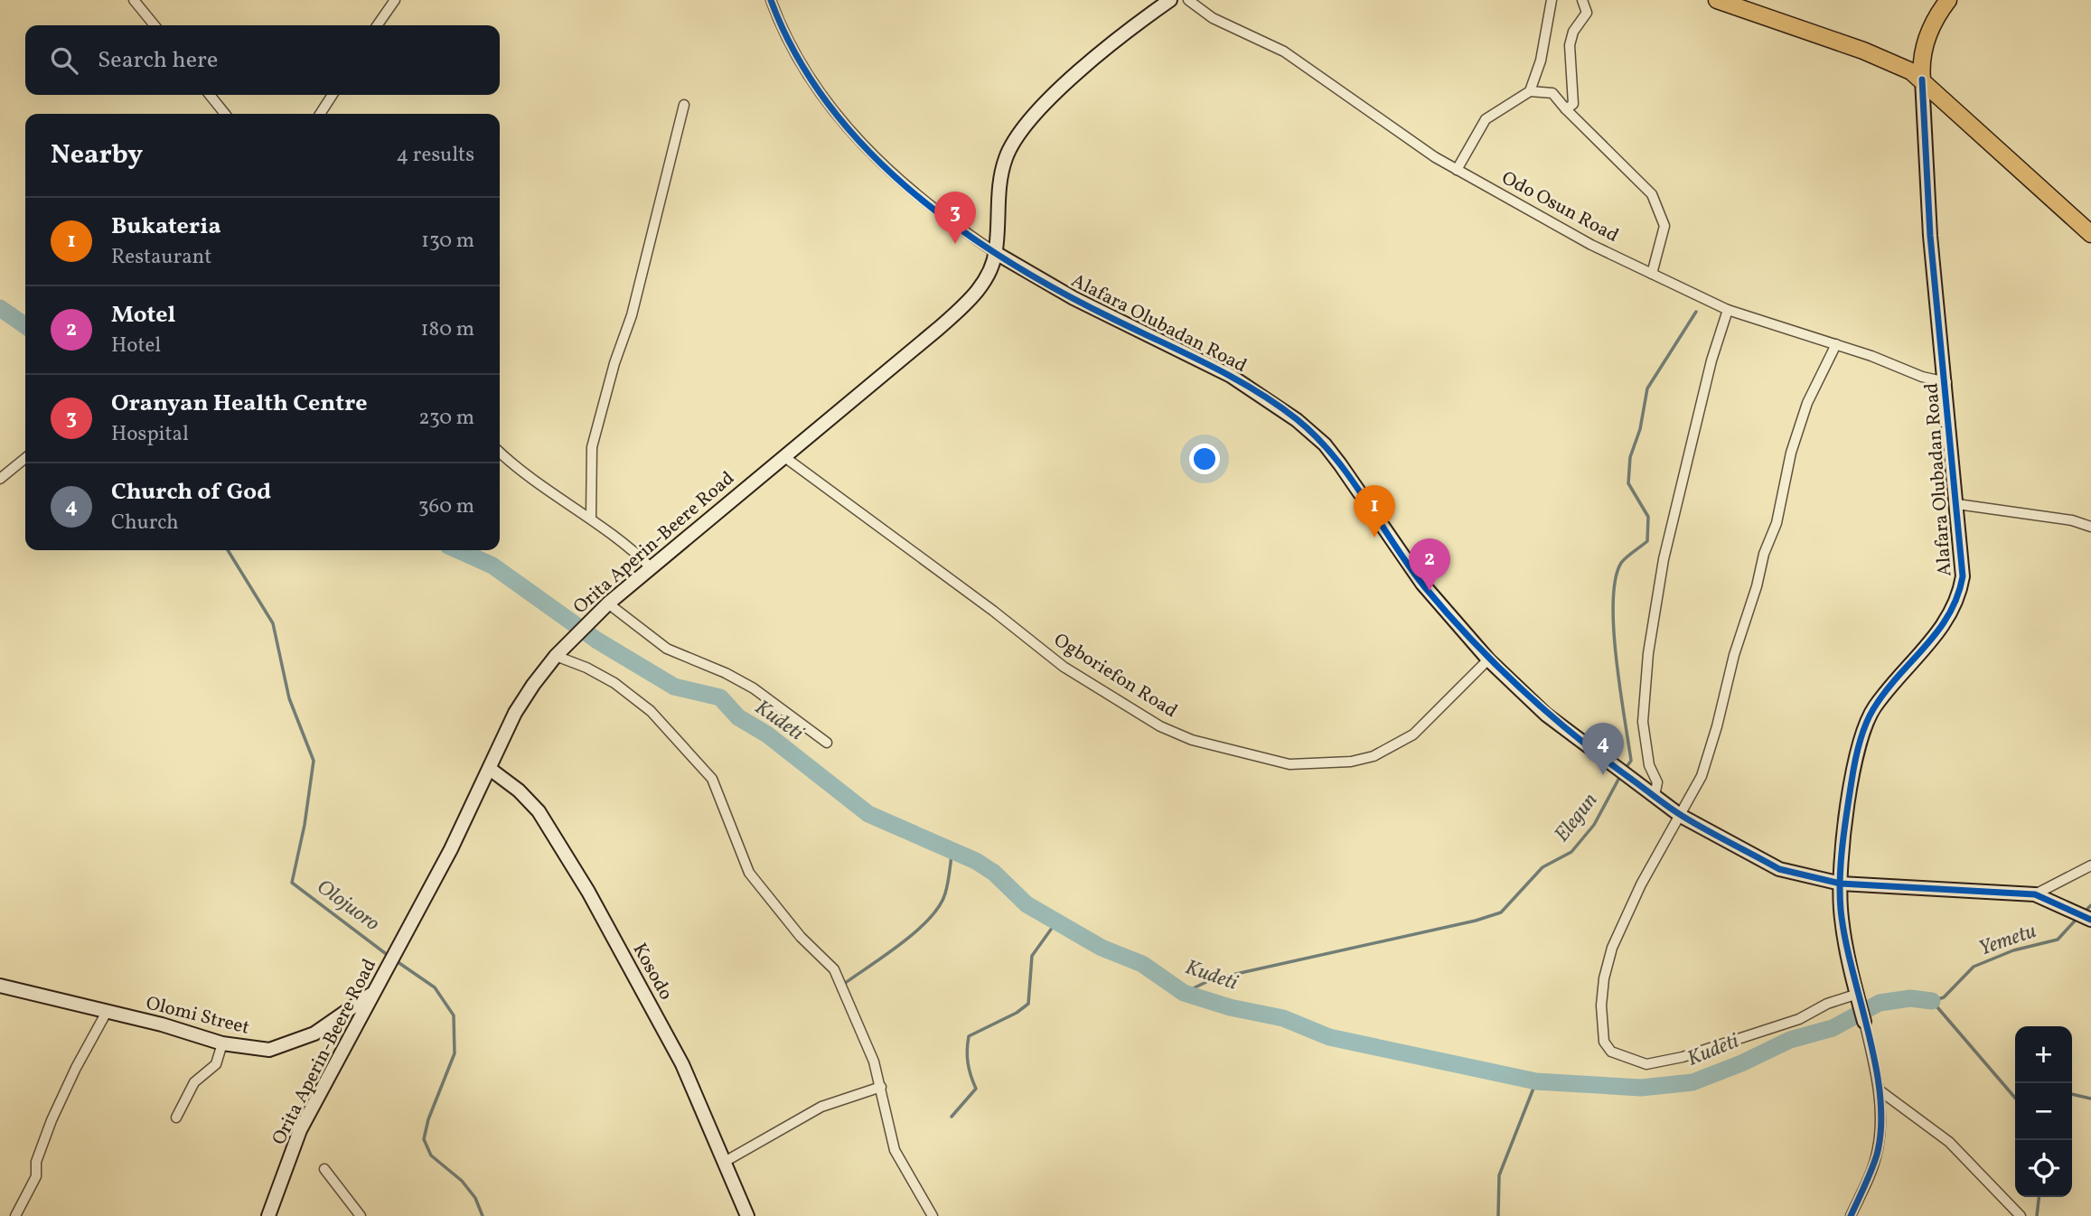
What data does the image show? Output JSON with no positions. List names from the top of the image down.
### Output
{
  "streets": {
    "main road": [
      "Alafara Olubadan Road",
      "Orita Aperin-Beere Road",
      "Kosodo",
      "Olomi Street"
    ],
    "street": ["Odo Osun Road", "Ogboriefon Road"]
  },
  "crossings": [
    ["Odo Osun Road", "Alafara Olubadan Road"],
    ["Alafara Olubadan Road", "Orita Aperin-Beere Road"],
    ["Alafara Olubadan Road", "Ogboriefon Road"],
    ["Orita Aperin-Beere Road", "Ogboriefon Road"],
    ["Orita Aperin-Beere Road", "Kosodo"],
    ["Orita Aperin-Beere Road", "Olomi Street"]
  ],
  "water": [
    "Kudeti",
    "Elegun",
    "Olojuoro",
    "Yemetu"
  ],
  "page": {
    "search": "Search here",
    "heading": ["Nearby", "4 results"],
    "pins": [
      "3",
      "1",
      "2",
      "4"
    ],
    "list": [
      {
        "mark": "1",
        "name": "Bukateria",
        "note": "Restaurant",
        "value": "130 m"
      },
      {
        "mark": "2",
        "name": "Motel",
        "note": "Hotel",
        "value": "180 m"
      },
      {
        "mark": "3",
        "name": "Oranyan Health Centre",
        "note": "Hospital",
        "value": "230 m"
      },
      {
        "mark": "4",
        "name": "Church of God",
        "note": "Church",
        "value": "360 m"
      }
    ],
    "map_buttons": ["+", "−"]
  }
}
